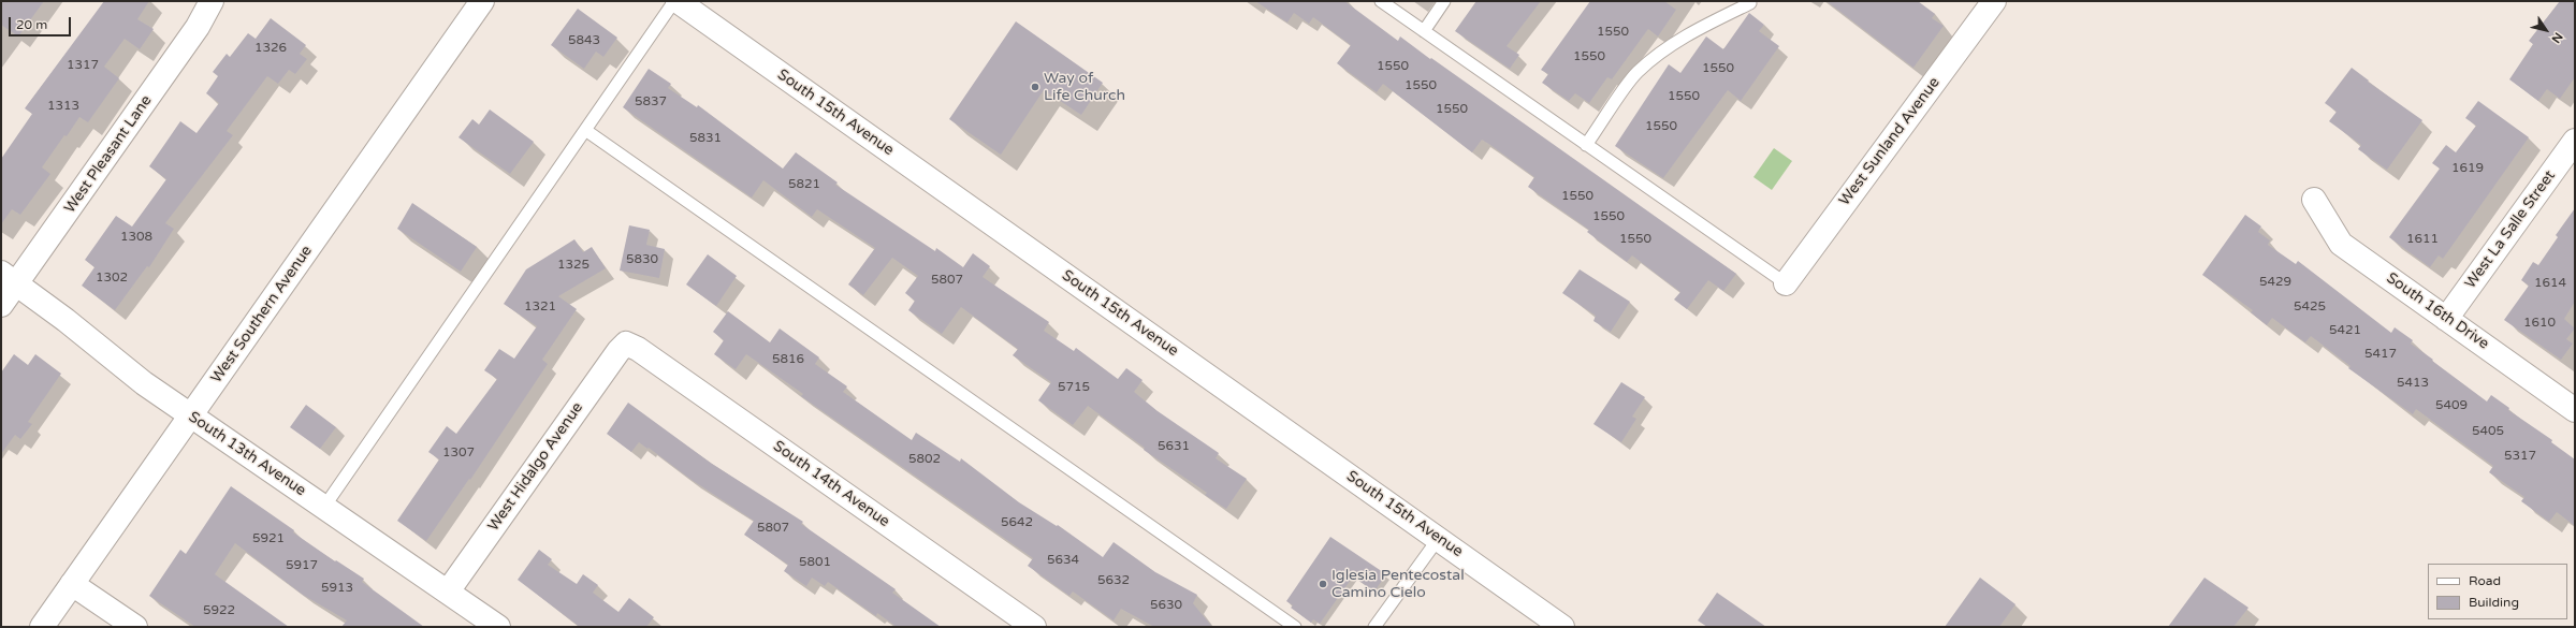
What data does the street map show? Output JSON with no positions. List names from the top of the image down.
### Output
{
  "streets": {
    "street": [
      "South 15th Avenue",
      "West Sunland Avenue",
      "West Pleasant Lane",
      "West La Salle Street",
      "South 16th Drive",
      "West Southern Avenue",
      "South 13th Avenue",
      "West Hidalgo Avenue",
      "South 14th Avenue"
    ]
  },
  "crossings": [
    ["West Pleasant Lane", "South 13th Avenue"],
    ["West La Salle Street", "South 16th Drive"],
    ["West Southern Avenue", "South 13th Avenue"],
    ["South 13th Avenue", "West Hidalgo Avenue"],
    ["West Hidalgo Avenue", "South 14th Avenue"]
  ],
  "places": ["Way of Life Church", "Iglesia Pentecostal Camino Cielo"],
  "house_numbers": [
    "1550",
    "5843",
    "1326",
    "1550",
    "1317",
    "1550",
    "1550",
    "1550",
    "1550",
    "5837",
    "1313",
    "1550",
    "1550",
    "5831",
    "1619",
    "5821",
    "1550",
    "1550",
    "1308",
    "1550",
    "1611",
    "5830",
    "1325",
    "1302",
    "5807",
    "5429",
    "1614",
    "1321",
    "5425",
    "1610",
    "5421",
    "5417",
    "5816",
    "5413",
    "5715",
    "5409",
    "5405",
    "5631",
    "1307",
    "5317",
    "5802",
    "5642",
    "5807",
    "5921",
    "5634",
    "5801",
    "5917",
    "5632",
    "5913",
    "5630",
    "5922"
  ],
  "legend": ["Road", "Building"],
  "scale_bar": "20 m",
  "north": "bottom right"
}
